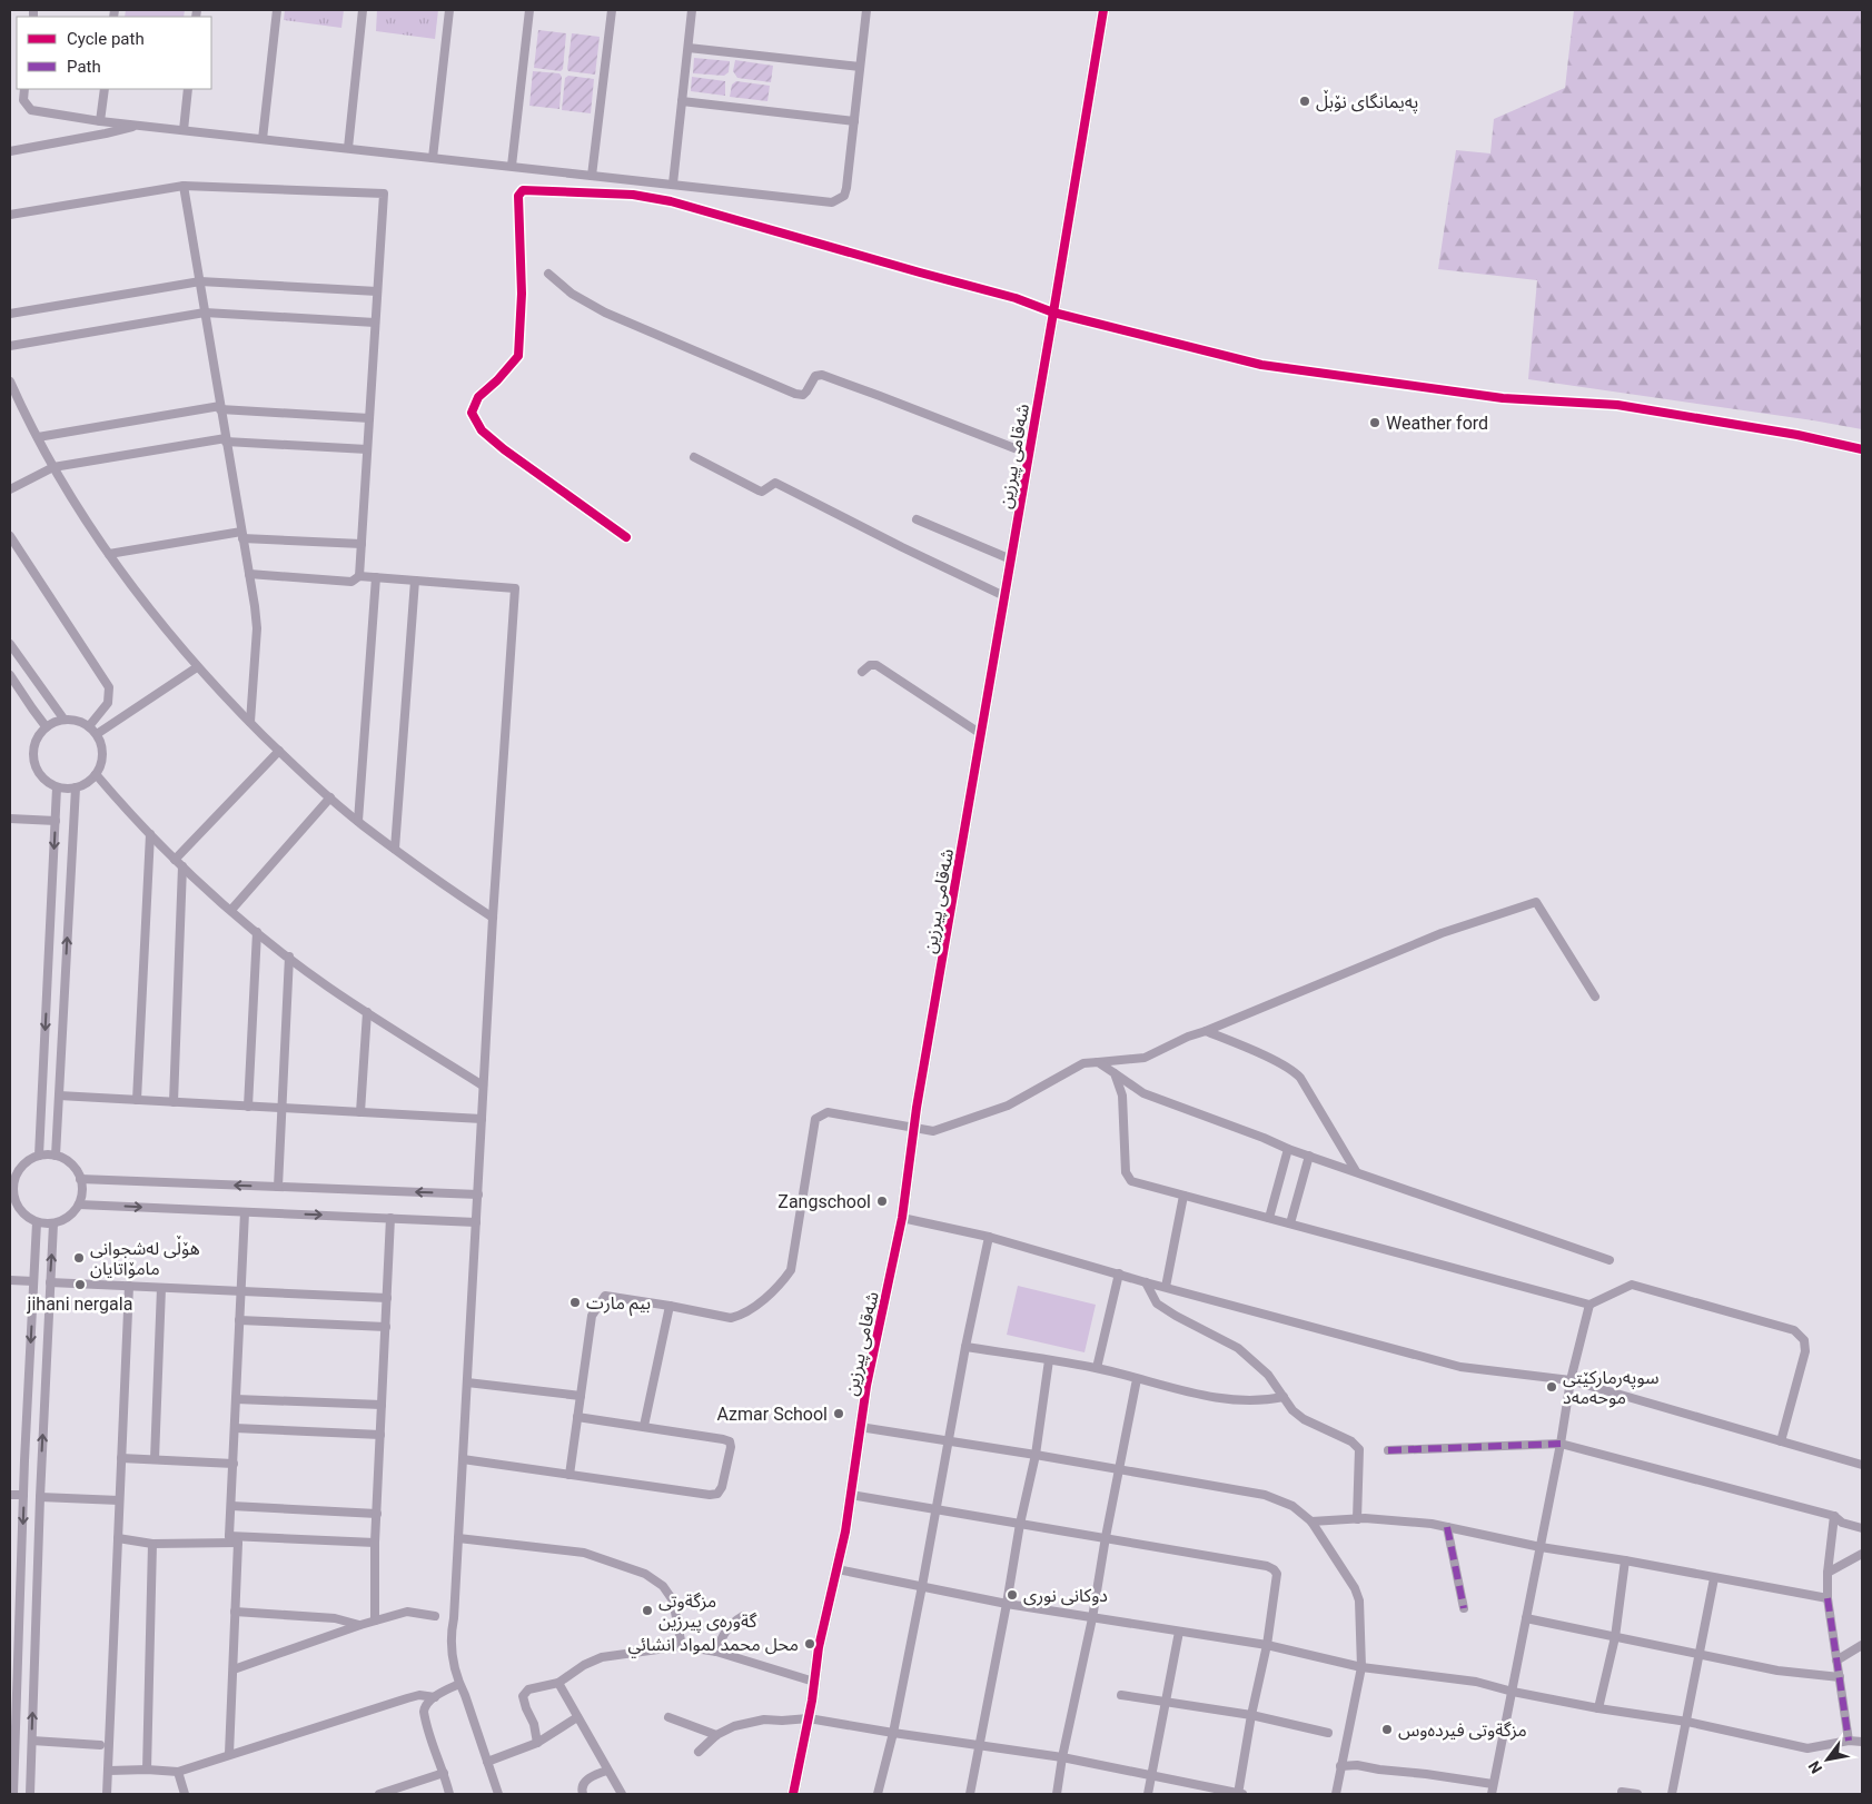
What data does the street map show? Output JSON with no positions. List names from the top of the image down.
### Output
{
  "streets": {
    "street": ["شەقامی پیرزین"]
  },
  "places": [
    "پەیمانگای نۆبڵ",
    "Weather ford",
    "Zangschool",
    "هۆڵی لەشجوانی مامۆاتایان",
    "jihani nergala",
    "بیم مارت",
    "سوپەرمارکێتی موحەمەد",
    "Azmar School",
    "دوکانی نوری",
    "مزگةوتی گةورەی پیرزین",
    "محل محمد لمواد انشائي",
    "مزگةوتی فیردەوس"
  ],
  "legend": ["Cycle path", "Path"],
  "north": "bottom left"
}
